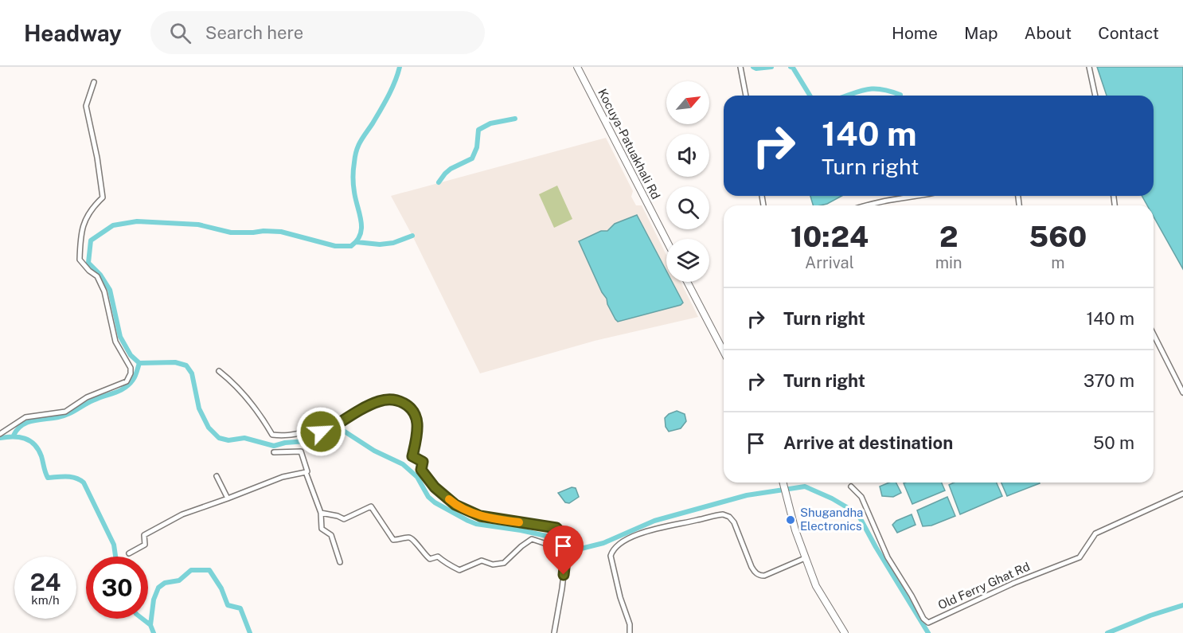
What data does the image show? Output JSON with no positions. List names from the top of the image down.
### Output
{
  "streets": {
    "main road": ["Kocuya-Patuakhali Rd"],
    "street": ["Old Ferry Ghat Rd"]
  },
  "places": ["Shugandha Electronics"],
  "north": "top right",
  "page": {
    "header": "Headway",
    "search": "Search here",
    "nav": [
      "Home",
      "Map",
      "About",
      "Contact"
    ],
    "turn": ["140 m", "Turn right"],
    "eta": [
      "10:24",
      "Arrival",
      "2",
      "min",
      "560",
      "m"
    ],
    "list": [
      {
        "name": "Turn right",
        "value": "140 m"
      },
      {
        "name": "Turn right",
        "value": "370 m"
      },
      {
        "name": "Arrive at destination",
        "value": "50 m"
      }
    ],
    "speed": "24 km/h",
    "limit": "30"
  }
}
